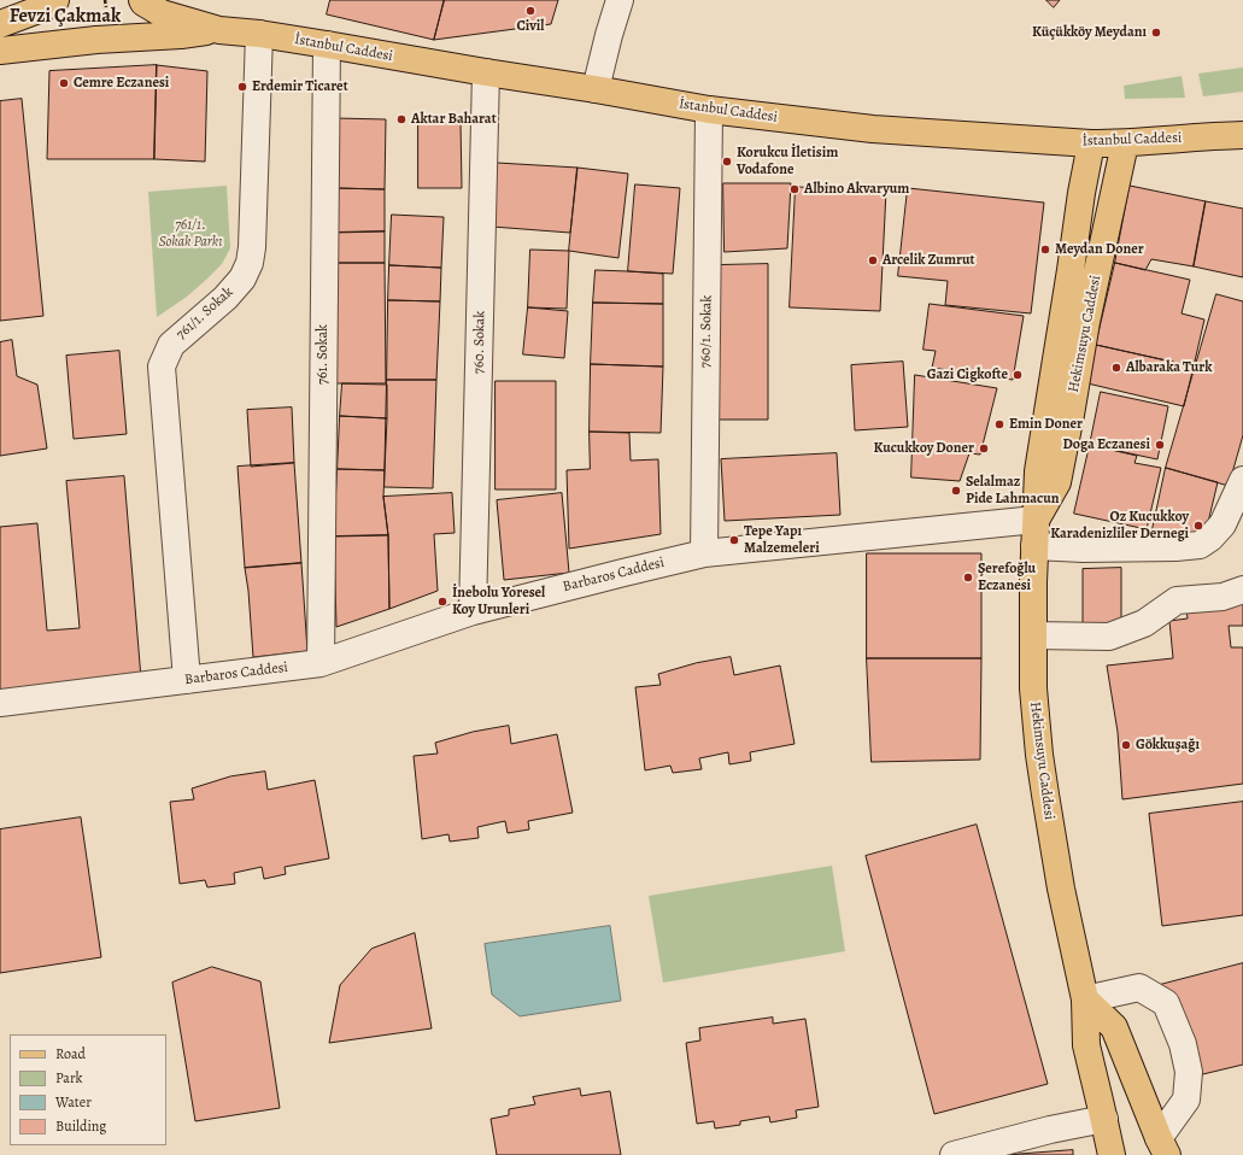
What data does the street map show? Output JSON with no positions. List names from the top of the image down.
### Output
{
  "streets": {
    "main road": ["İstanbul Caddesi", "Hekimsuyu Caddesi"],
    "street": [
      "761/1. Sokak",
      "760/1. Sokak",
      "760. Sokak",
      "761. Sokak",
      "Barbaros Caddesi"
    ]
  },
  "crossings": [
    ["İstanbul Caddesi", "761/1. Sokak"],
    ["İstanbul Caddesi", "760/1. Sokak"],
    ["İstanbul Caddesi", "Hekimsuyu Caddesi"],
    ["İstanbul Caddesi", "760. Sokak"],
    ["İstanbul Caddesi", "761. Sokak"],
    ["761/1. Sokak", "Barbaros Caddesi"],
    ["760/1. Sokak", "Barbaros Caddesi"],
    ["Hekimsuyu Caddesi", "Barbaros Caddesi"],
    ["760. Sokak", "Barbaros Caddesi"],
    ["761. Sokak", "Barbaros Caddesi"]
  ],
  "districts": ["Fevzi Çakmak"],
  "parks": ["761/1. Sokak Parkı"],
  "places": [
    "Civil",
    "Küçükköy Meydanı",
    "Cemre Eczanesi",
    "Erdemir Ticaret",
    "Aktar Baharat",
    "Korukcu İletisim Vodafone",
    "Albino Akvaryum",
    "Meydan Doner",
    "Arcelik Zumrut",
    "Albaraka Turk",
    "Gazi Cigkofte",
    "Emin Doner",
    "Doga Eczanesi",
    "Kucukkoy Doner",
    "Selalmaz Pide Lahmacun",
    "Oz Kucukkoy Karadenizliler Dernegi",
    "Tepe Yapı Malzemeleri",
    "Şerefoğlu Eczanesi",
    "İnebolu Yoresel Koy Urunleri",
    "Gökkuşağı"
  ],
  "legend": [
    "Road",
    "Park",
    "Water",
    "Building"
  ]
}
